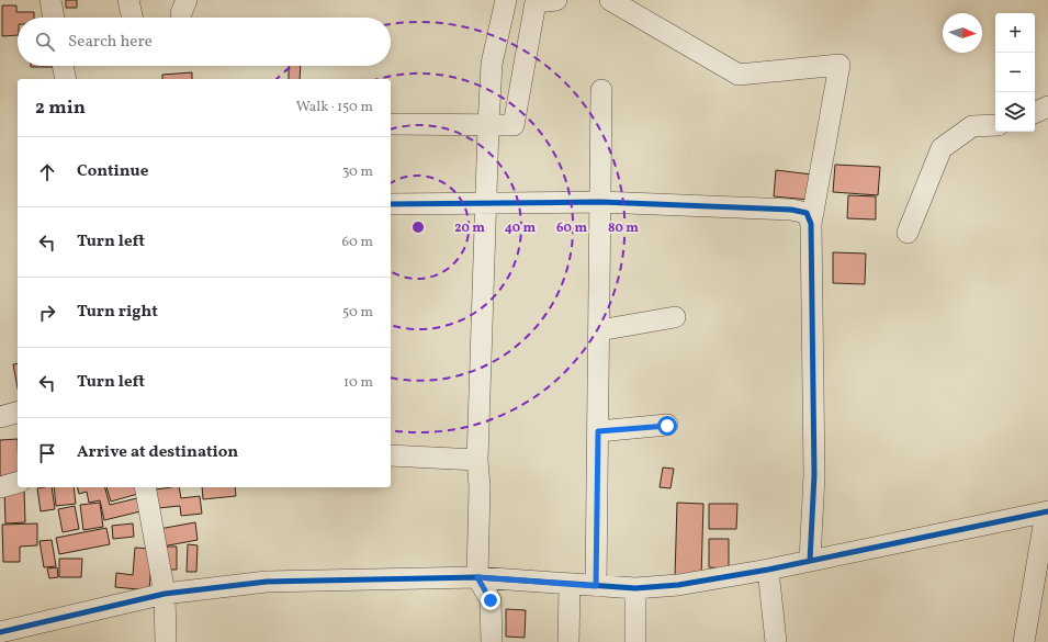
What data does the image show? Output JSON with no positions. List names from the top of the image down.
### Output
{
  "north": "right",
  "page": {
    "map_buttons": ["+", "−"],
    "search": "Search here",
    "heading": ["2 min", "Walk · 150 m"],
    "list": [
      ["Continue", "30 m"],
      ["Turn left", "60 m"],
      ["Turn right", "50 m"],
      ["Turn left", "10 m"],
      "Arrive at destination"
    ]
  },
  "rings": [
    "20 m",
    "40 m",
    "60 m",
    "80 m"
  ]
}
